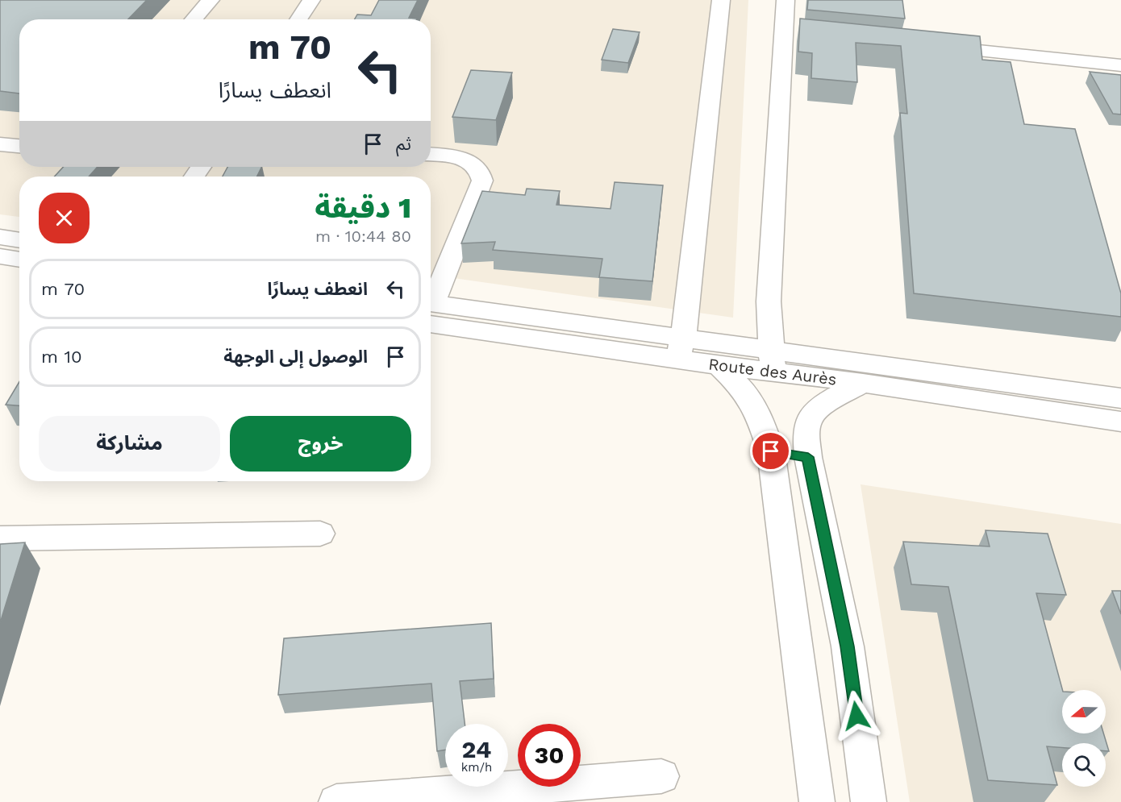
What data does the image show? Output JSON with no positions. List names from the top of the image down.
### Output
{
  "streets": {
    "street": ["Route des Aurès"]
  },
  "north": "left",
  "page": {
    "turn": ["70 m", "انعطف يسارًا"],
    "then": "ثم",
    "heading": ["1 دقيقة", "80 m · 10:44"],
    "list": [
      {
        "name": "انعطف يسارًا",
        "value": "70 m"
      },
      {
        "name": "الوصول إلى الوجهة",
        "value": "10 m"
      }
    ],
    "buttons": ["خروج", "مشاركة"],
    "speed": "24 km/h",
    "limit": "30"
  }
}
